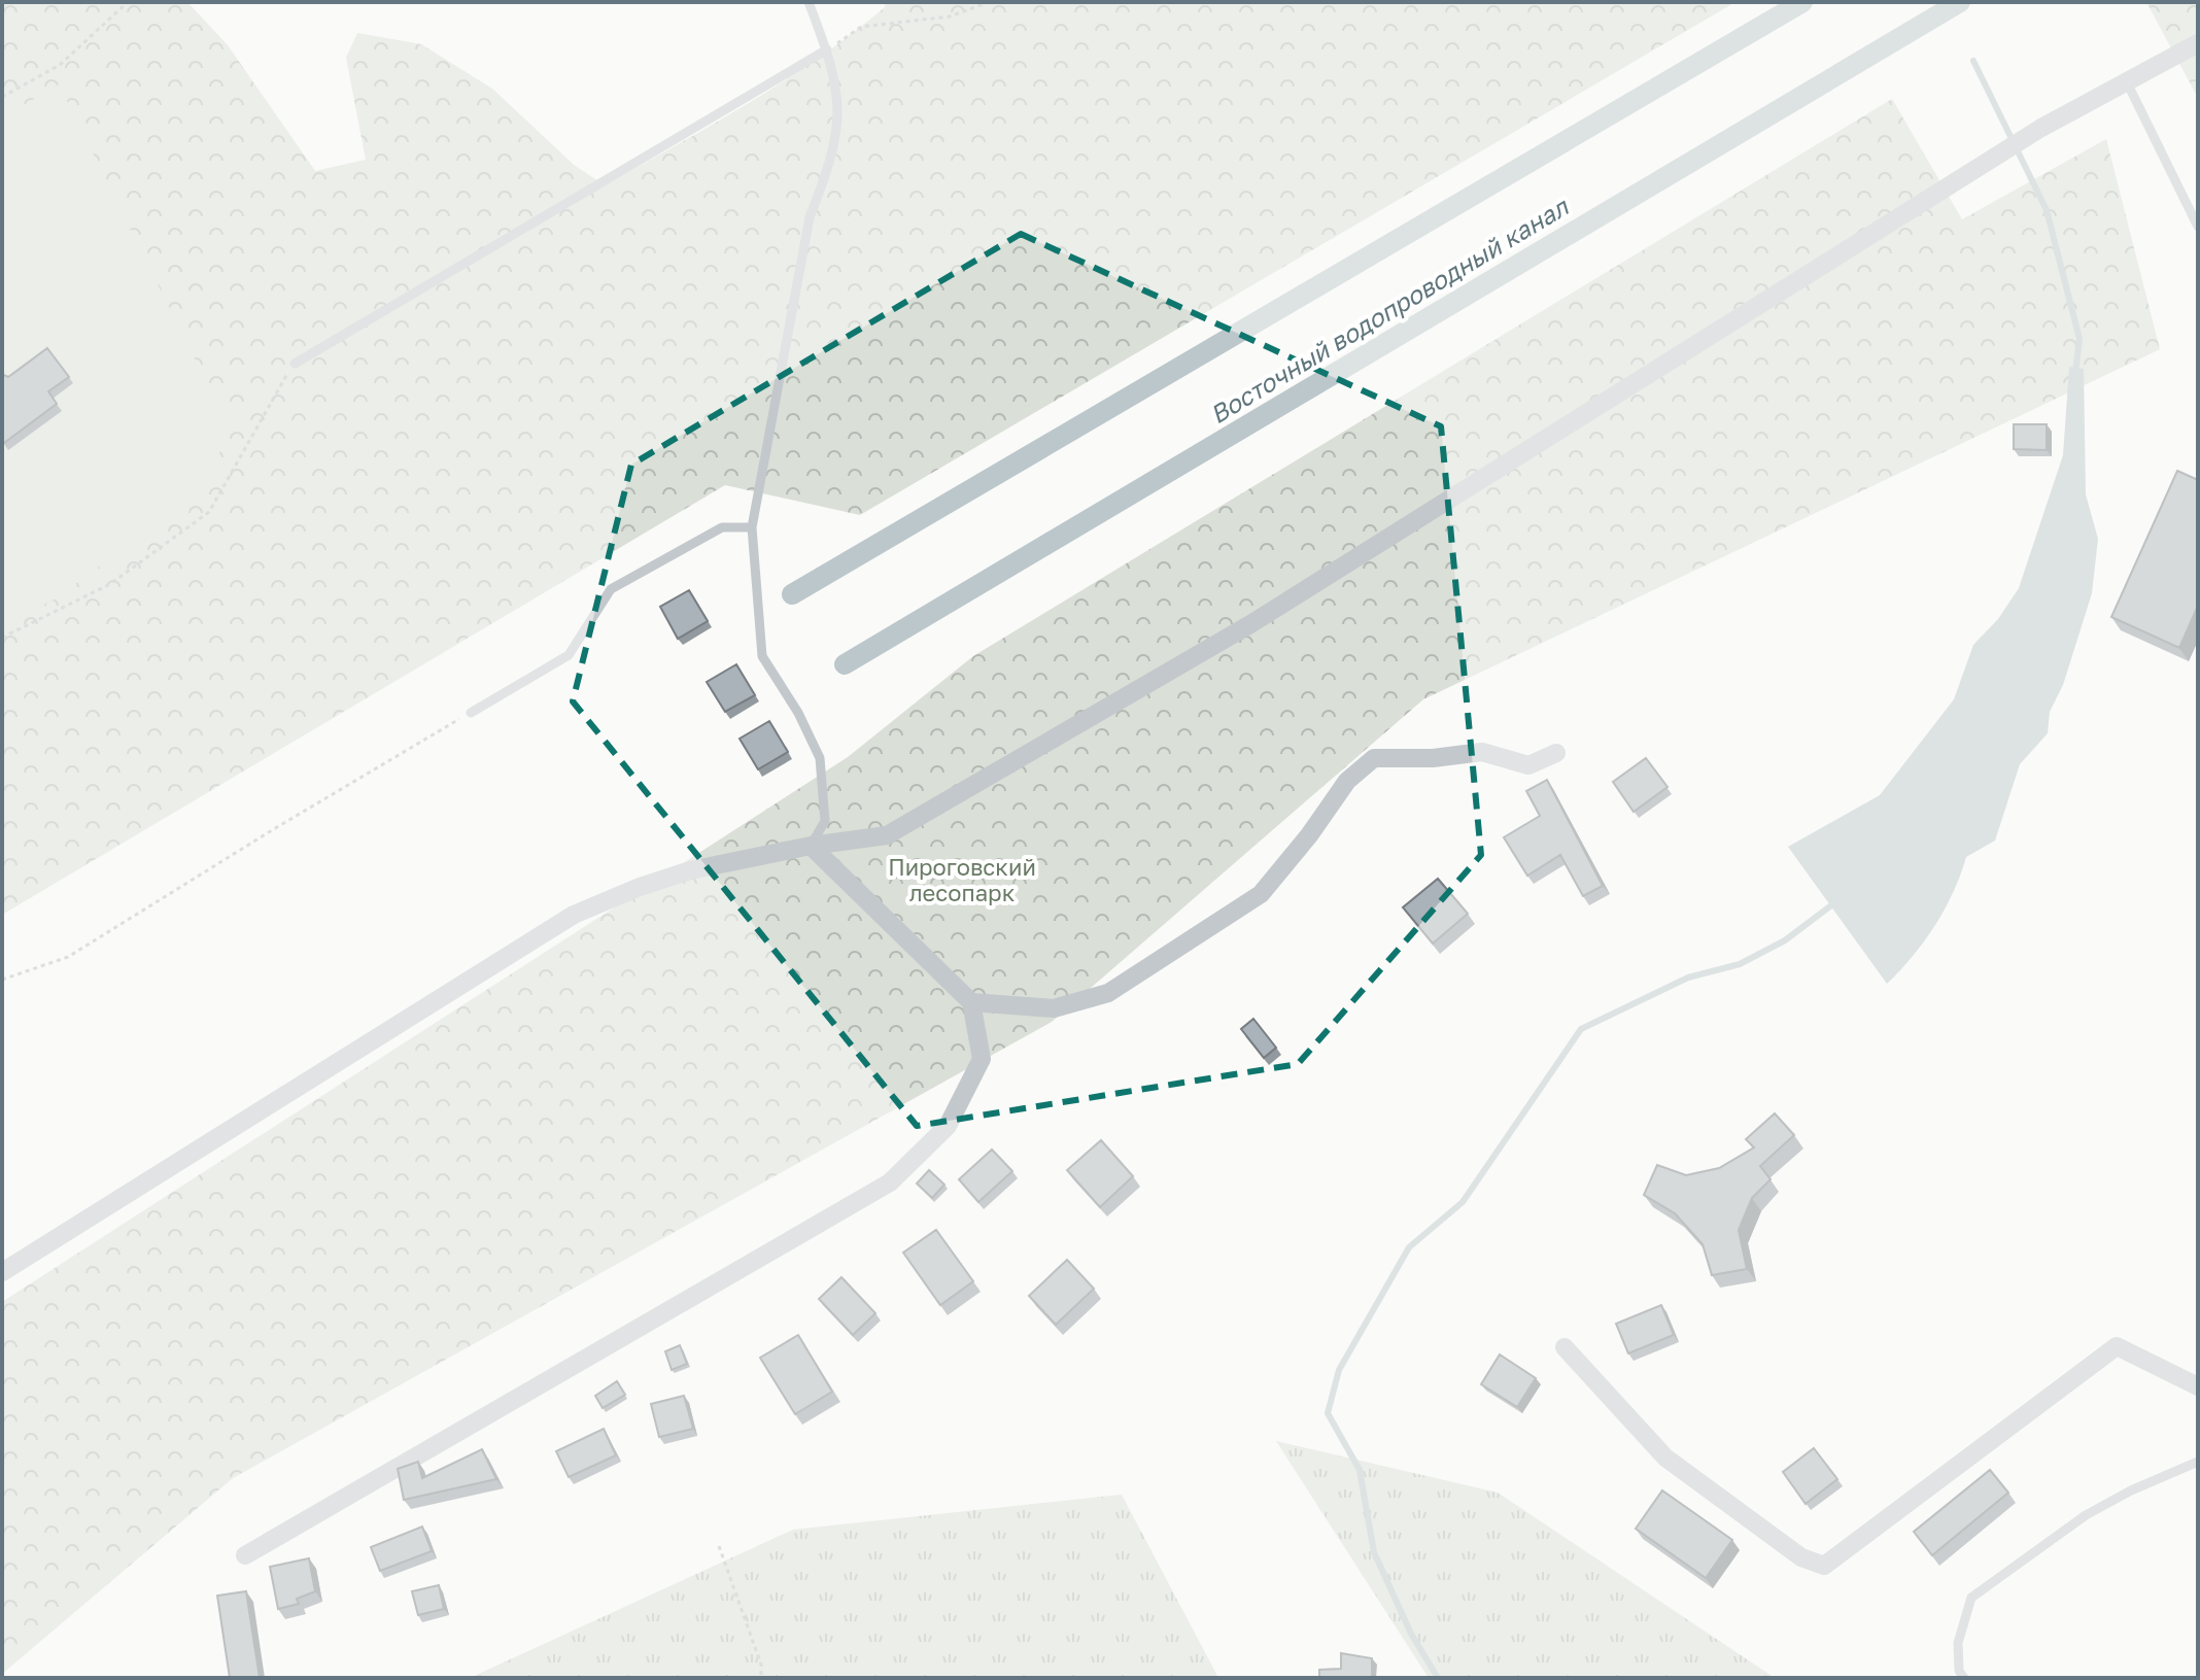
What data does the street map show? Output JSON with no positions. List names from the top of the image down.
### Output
{
  "water": ["Восточный водопроводный канал"],
  "parks": ["Пироговский лесопарк"]
}
